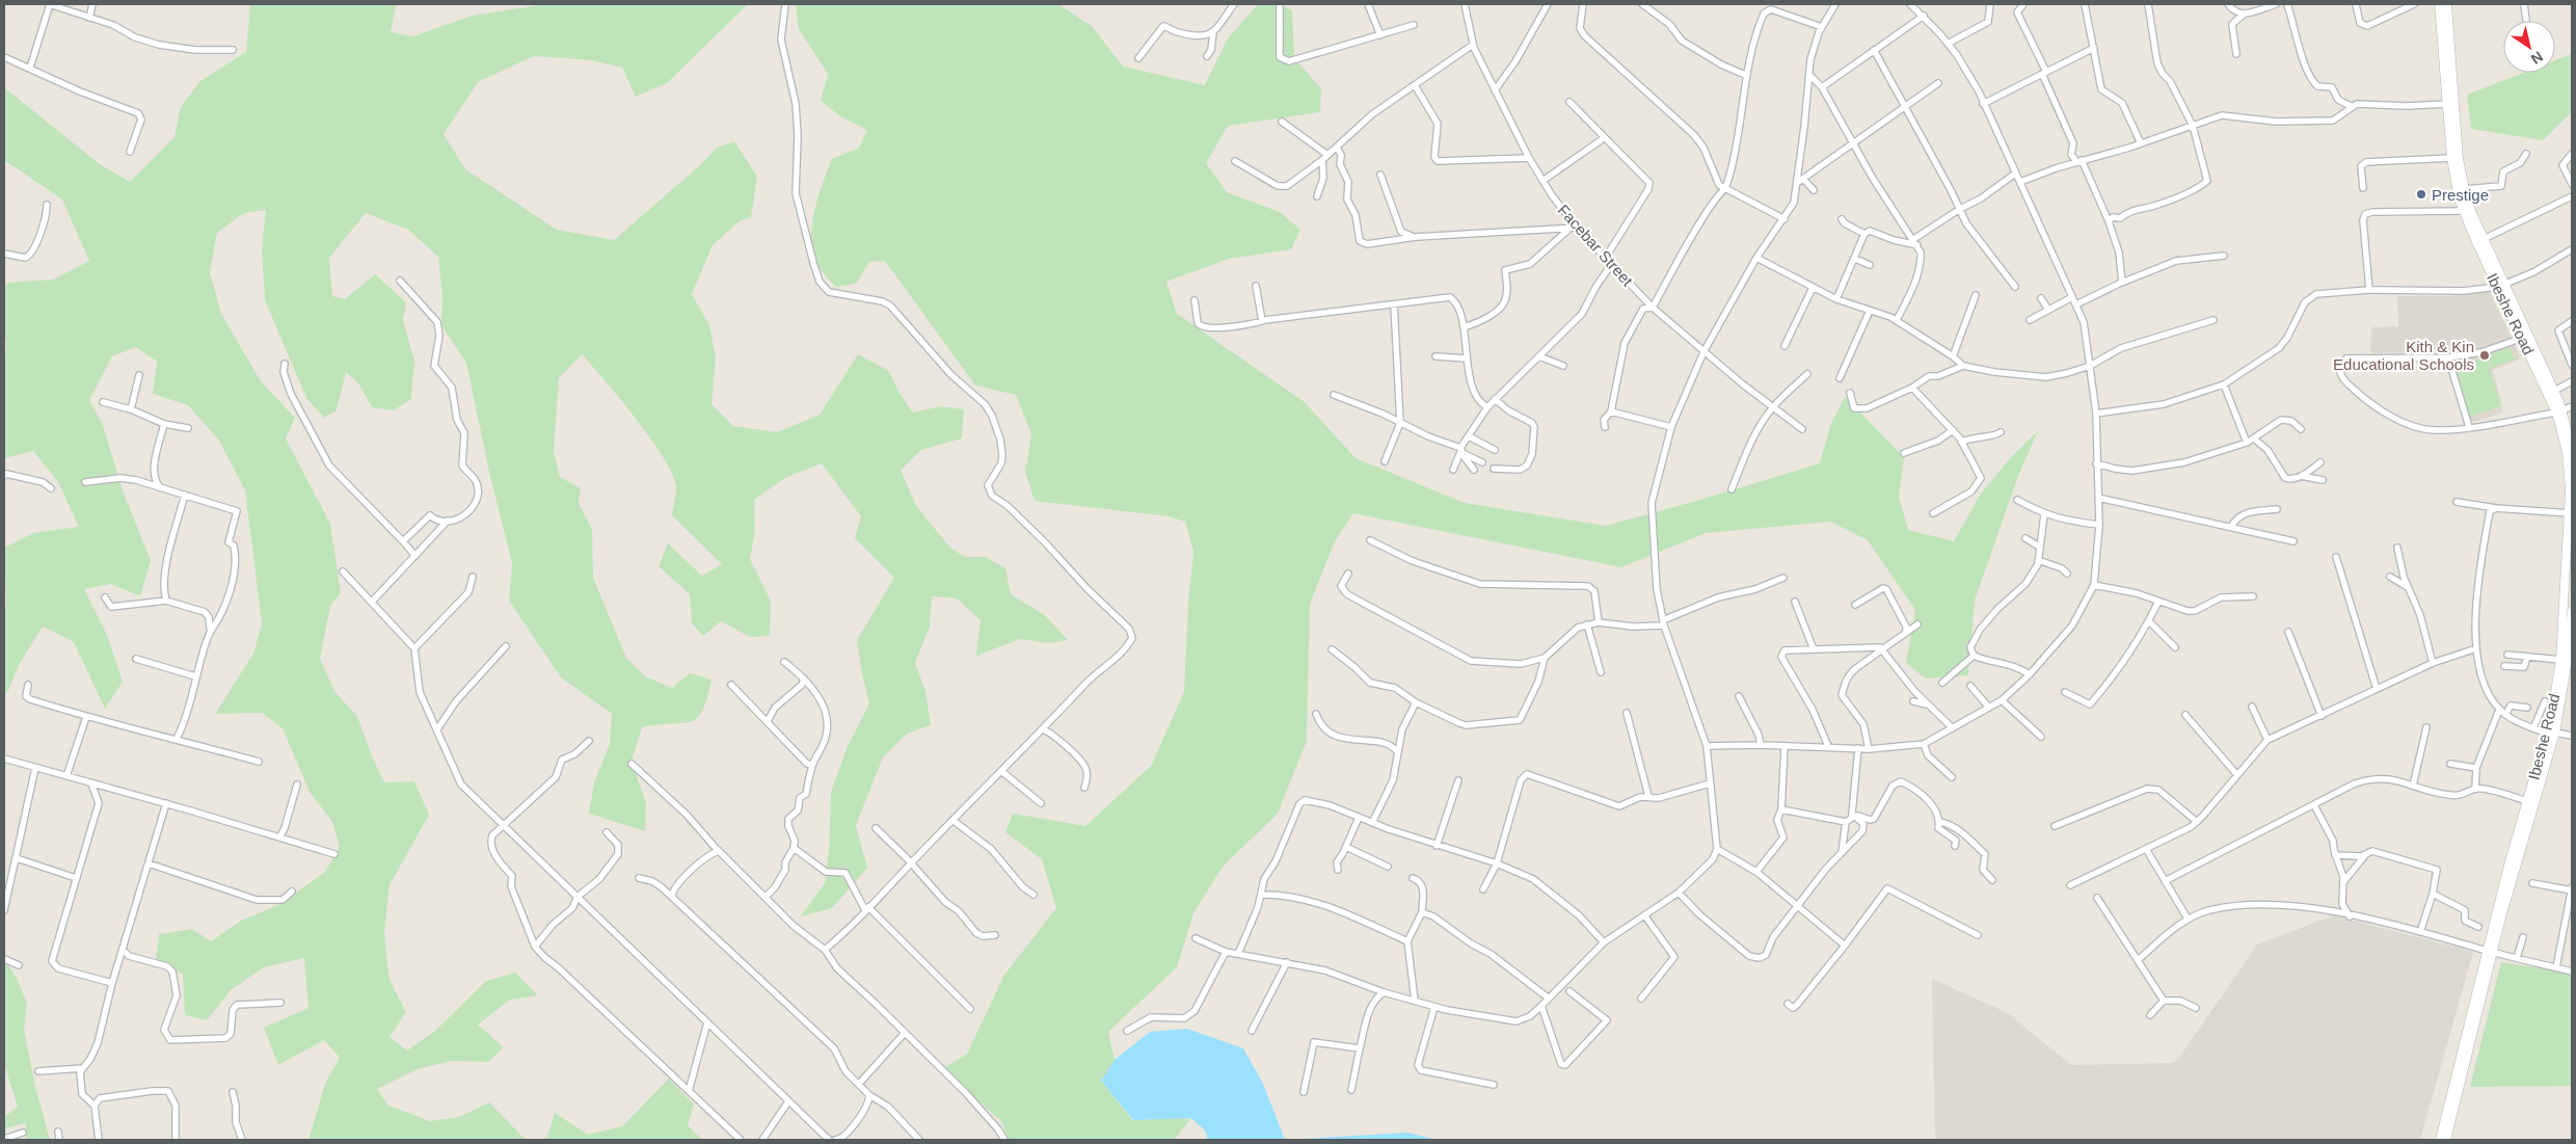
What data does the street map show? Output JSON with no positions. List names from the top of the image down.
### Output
{
  "streets": {
    "main road": ["Ibeshe Road"],
    "street": ["Facebar Street"]
  },
  "places": ["Prestige", "Kith & Kin Educational Schools"],
  "north": "bottom right"
}
